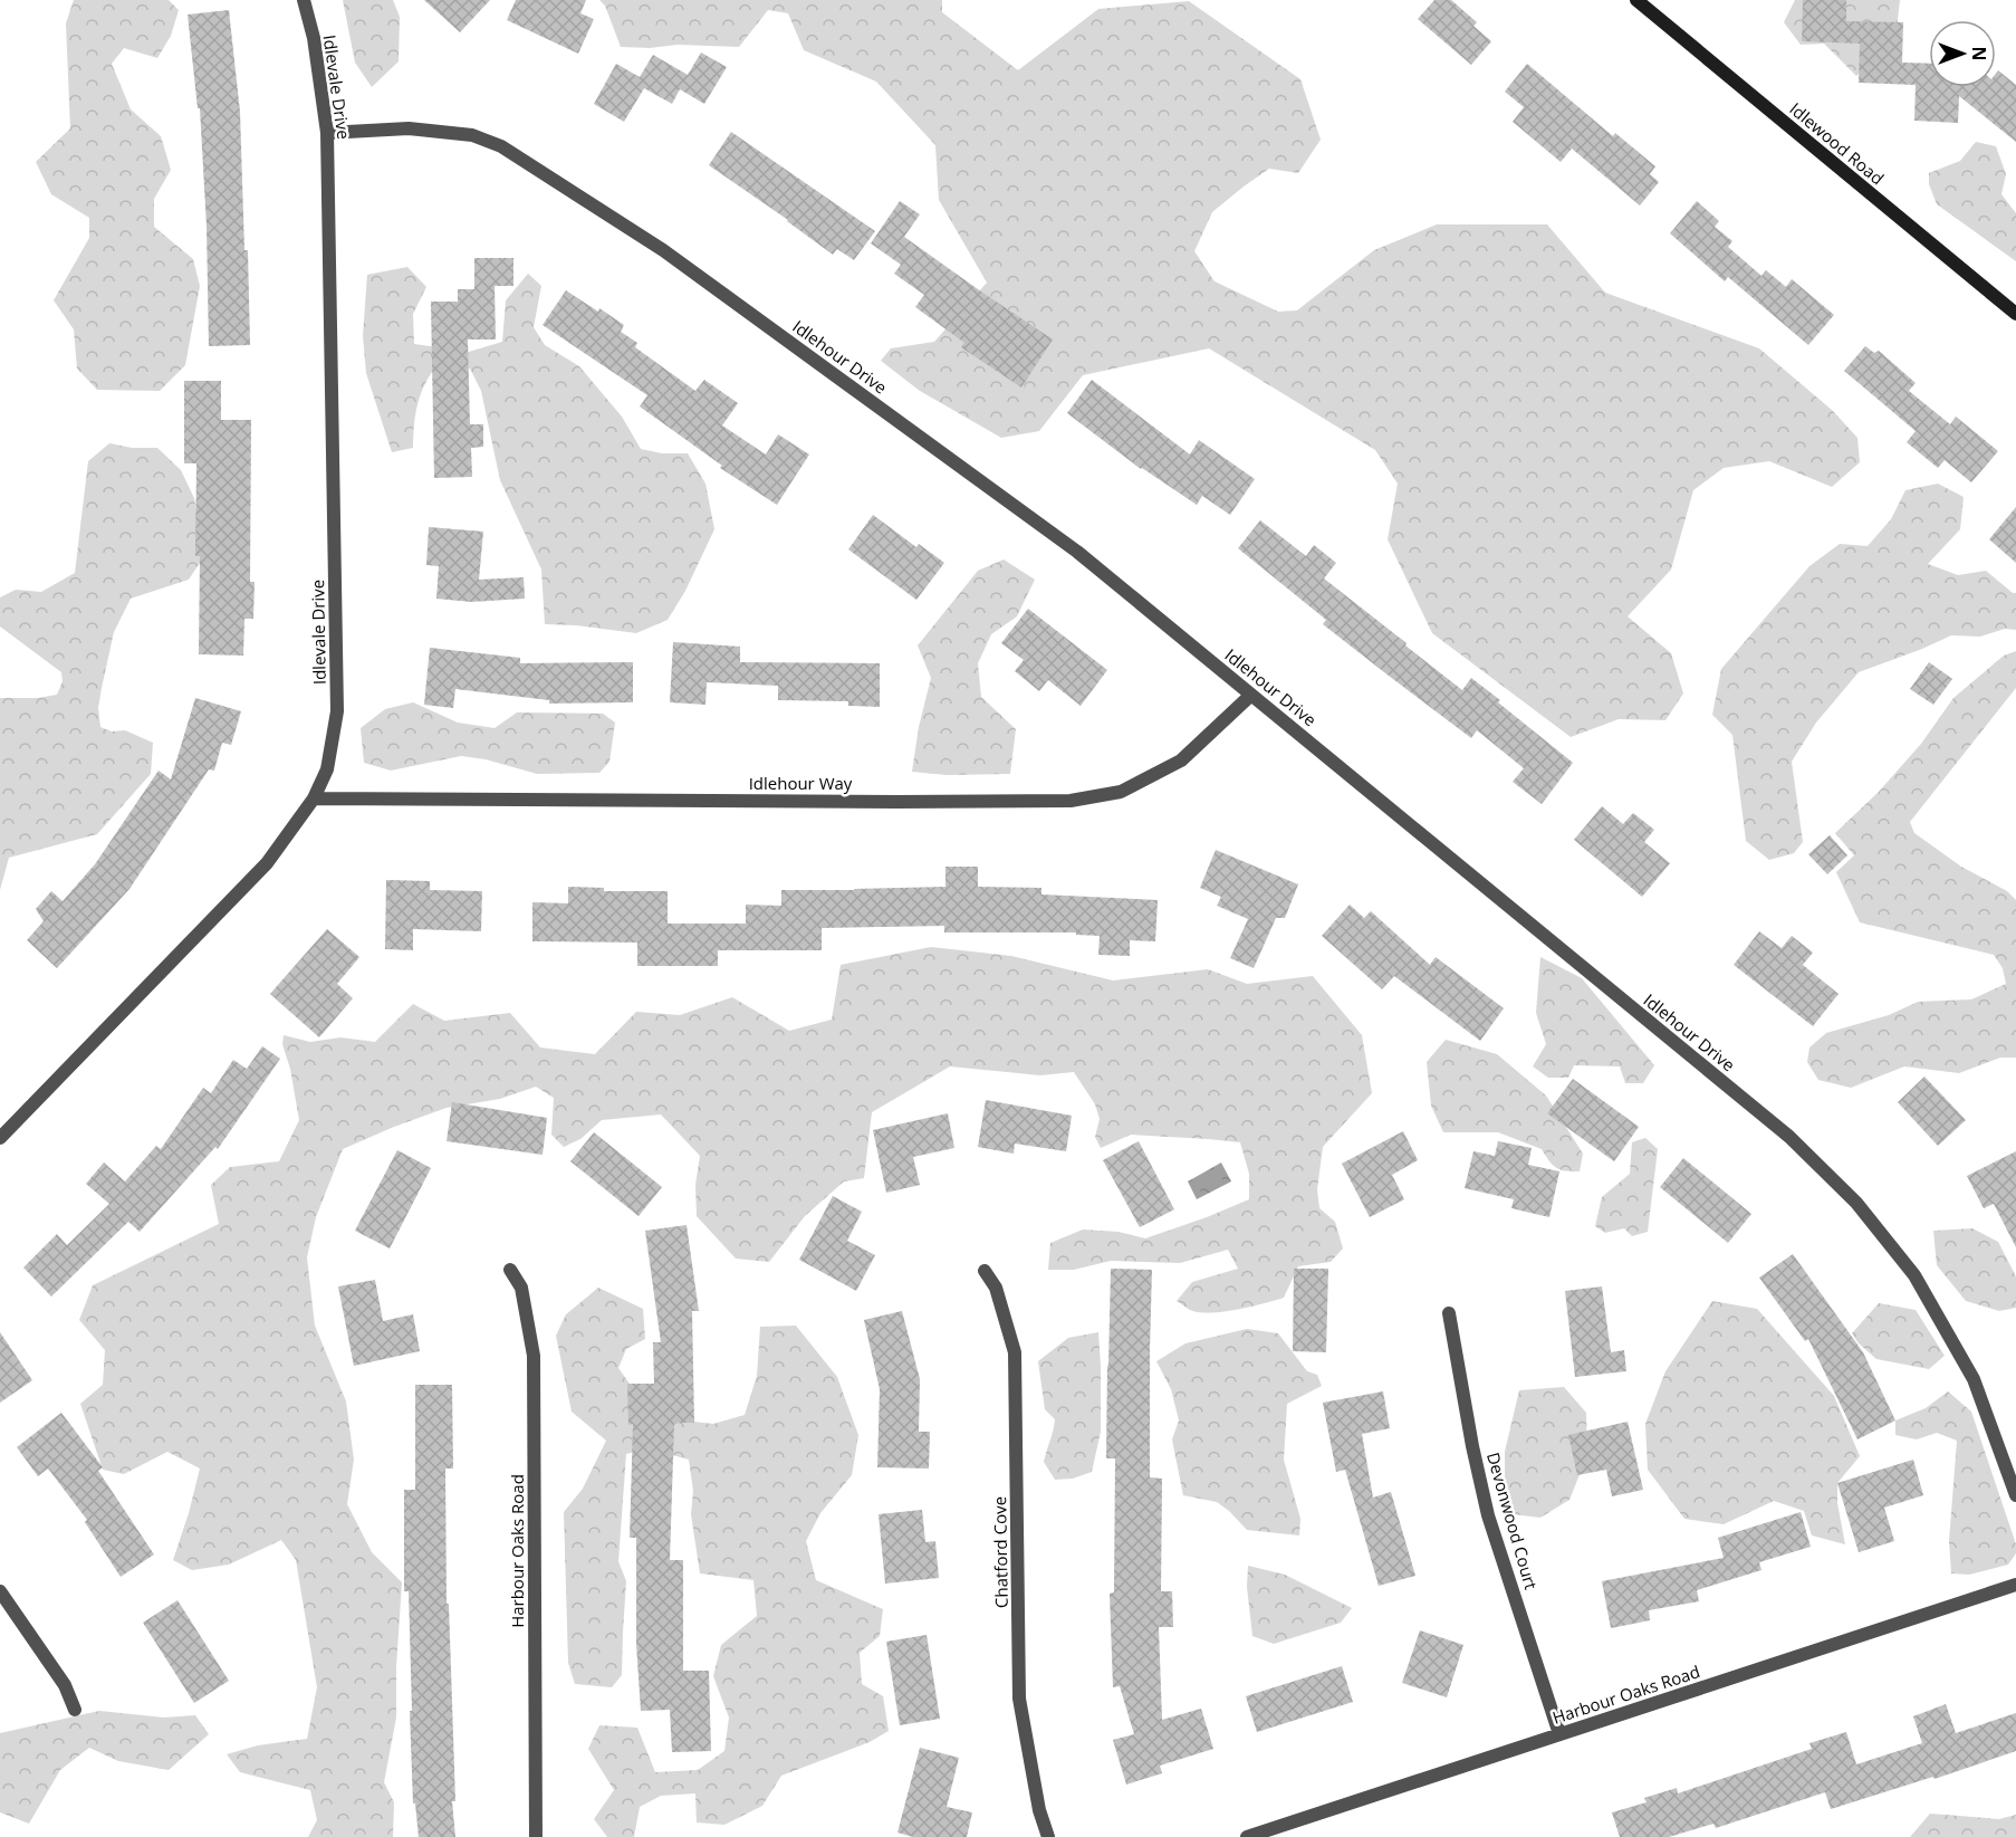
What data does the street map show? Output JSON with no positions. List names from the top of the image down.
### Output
{
  "streets": {
    "street": [
      "Idlevale Drive",
      "Idlewood Road",
      "Idlehour Drive",
      "Idlehour Way",
      "Devonwood Court",
      "Harbour Oaks Road",
      "Chatford Cove"
    ]
  },
  "crossings": [
    ["Idlevale Drive", "Idlehour Drive"],
    ["Idlevale Drive", "Idlehour Way"],
    ["Idlehour Drive", "Idlehour Way"],
    ["Devonwood Court", "Harbour Oaks Road"]
  ],
  "north": "right"
}
